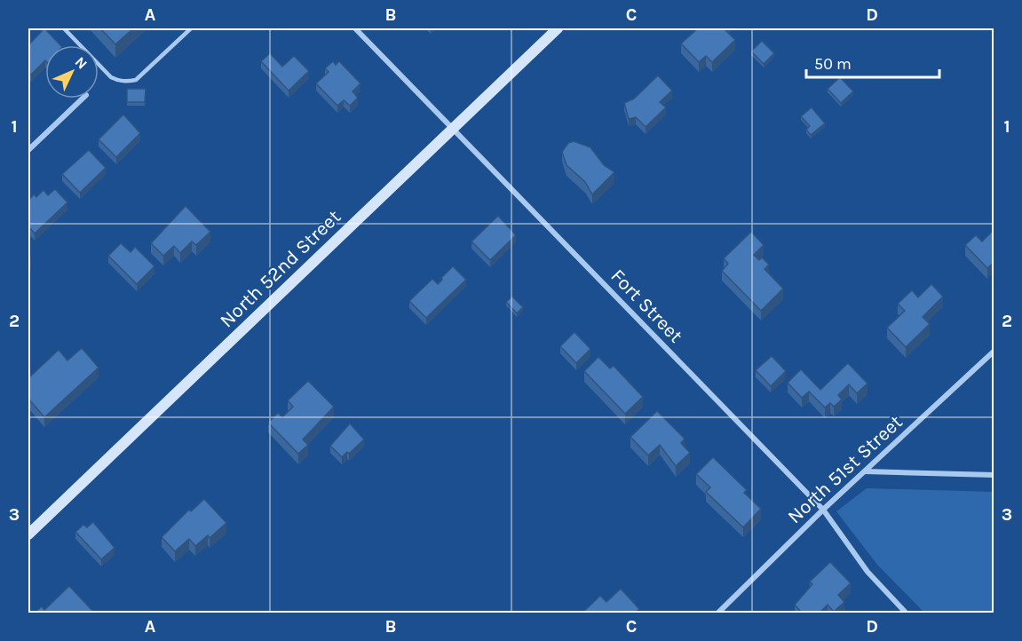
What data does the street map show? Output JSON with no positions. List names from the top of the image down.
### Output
{
  "streets": {
    "main road": ["North 52nd Street"],
    "street": ["Fort Street", "North 51st Street"]
  },
  "crossings": [
    ["North 52nd Street", "Fort Street"],
    ["Fort Street", "North 51st Street"]
  ],
  "scale_bar": "50 m",
  "north": "top right",
  "grid": {
    "columns": [
      "A",
      "B",
      "C",
      "D"
    ],
    "rows": ["1", "2", "3"]
  }
}
